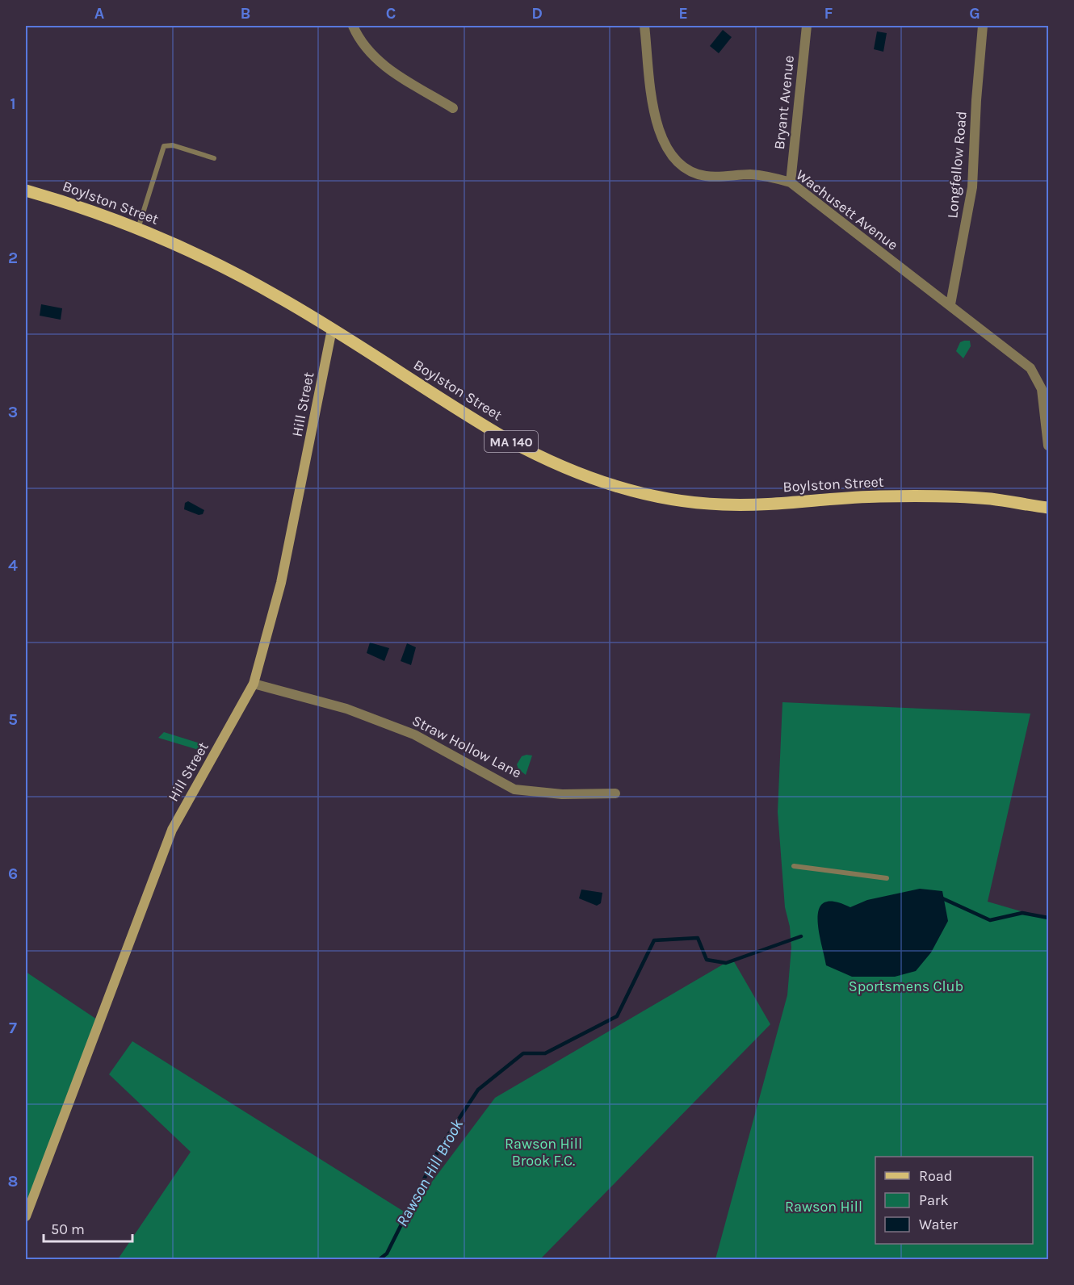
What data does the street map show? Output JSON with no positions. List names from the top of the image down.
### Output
{
  "streets": {
    "main road": ["Boylston Street", "MA 140"],
    "street": [
      "Bryant Avenue",
      "Longfellow Road",
      "Wachusett Avenue",
      "Hill Street",
      "Straw Hollow Lane"
    ]
  },
  "crossings": [
    ["Bryant Avenue", "Wachusett Avenue"],
    ["Longfellow Road", "Wachusett Avenue"],
    ["Boylston Street", "Hill Street"],
    ["Hill Street", "Straw Hollow Lane"]
  ],
  "water": ["Rawson Hill Brook"],
  "parks": ["Sportsmens Club", "Rawson Hill Brook F.C.", "Rawson Hill"],
  "legend": ["Road", "Park", "Water"],
  "scale_bar": "50 m",
  "grid": {
    "columns": [
      "A",
      "B",
      "C",
      "D",
      "E",
      "F",
      "G"
    ],
    "rows": [
      "1",
      "2",
      "3",
      "4",
      "5",
      "6",
      "7",
      "8"
    ]
  }
}
